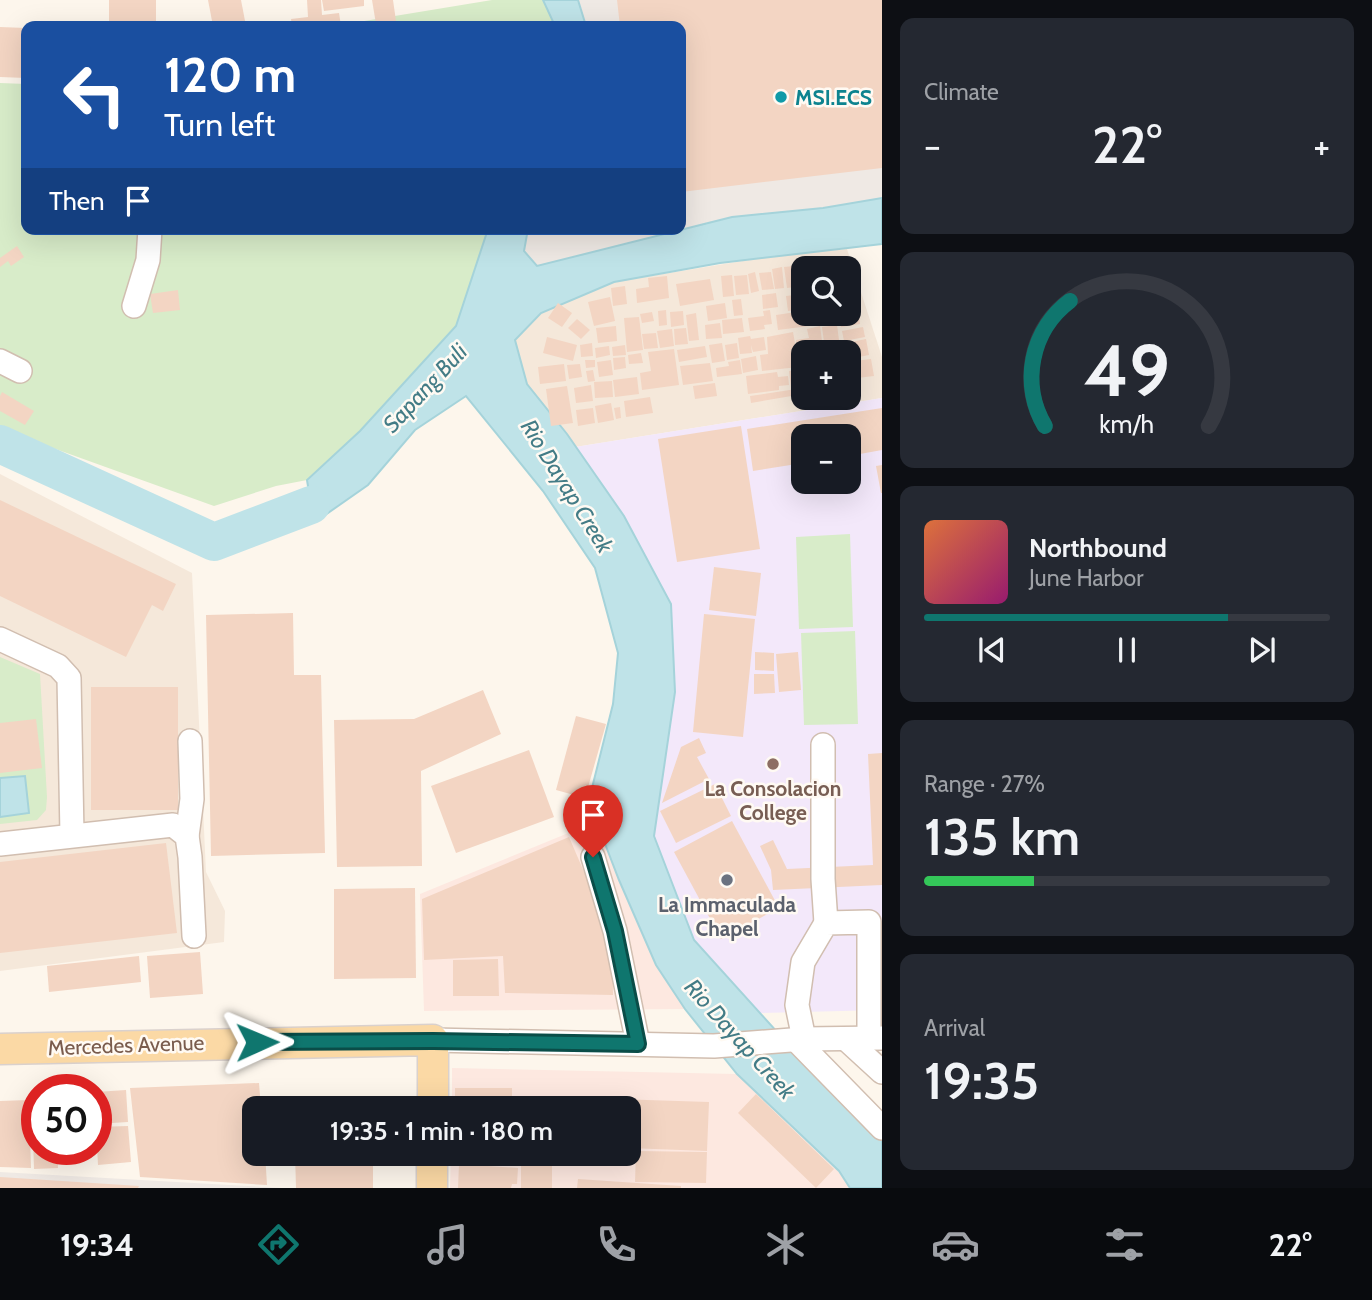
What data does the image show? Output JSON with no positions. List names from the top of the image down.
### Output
{
  "streets": {
    "main road": ["Mercedes Avenue"]
  },
  "water": ["Sapang Buli", "Rio Dayap Creek"],
  "places": ["MSI.ECS", "La Consolacion College", "La Immaculada Chapel"],
  "page": {
    "tile": [
      "Climate",
      ["Range · 27%", "135 km"],
      ["Arrival", "19:35"]
    ],
    "turn": ["120 m", "Turn left"],
    "heat": ["−", "22°", "+"],
    "then": "Then",
    "map_buttons": ["+", "−"],
    "song": ["Northbound", "June Harbor"],
    "limit": "50",
    "trip": "19:35 · 1 min · 180 m",
    "tabs": ["19:34", "22°"],
    "gauge": ["49", "km/h"]
  }
}
